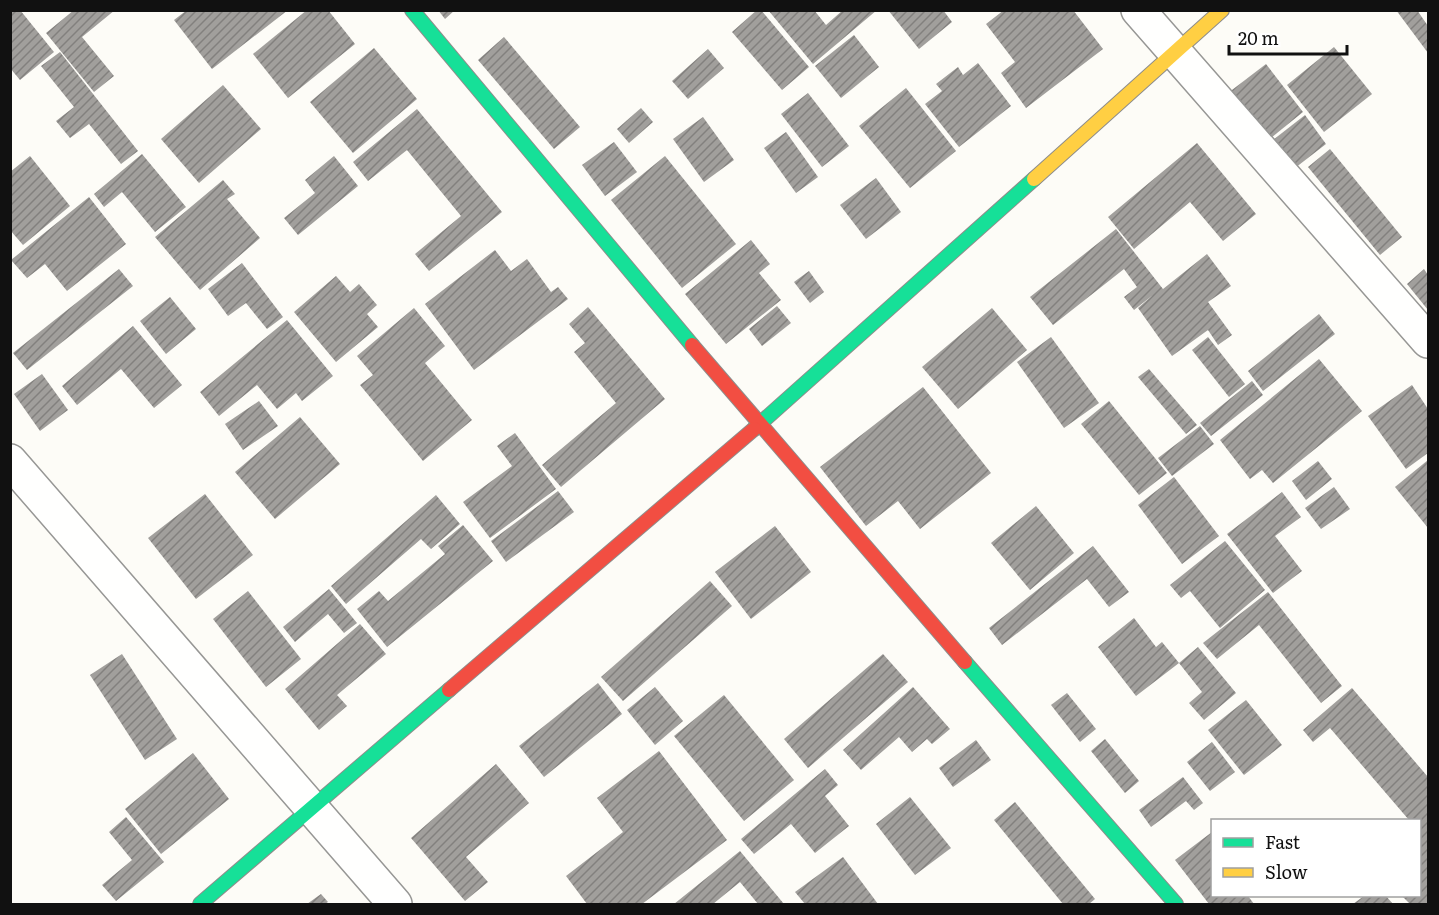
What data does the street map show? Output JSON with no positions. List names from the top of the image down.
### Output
{
  "legend": ["Fast", "Slow"],
  "scale_bar": "20 m"
}
